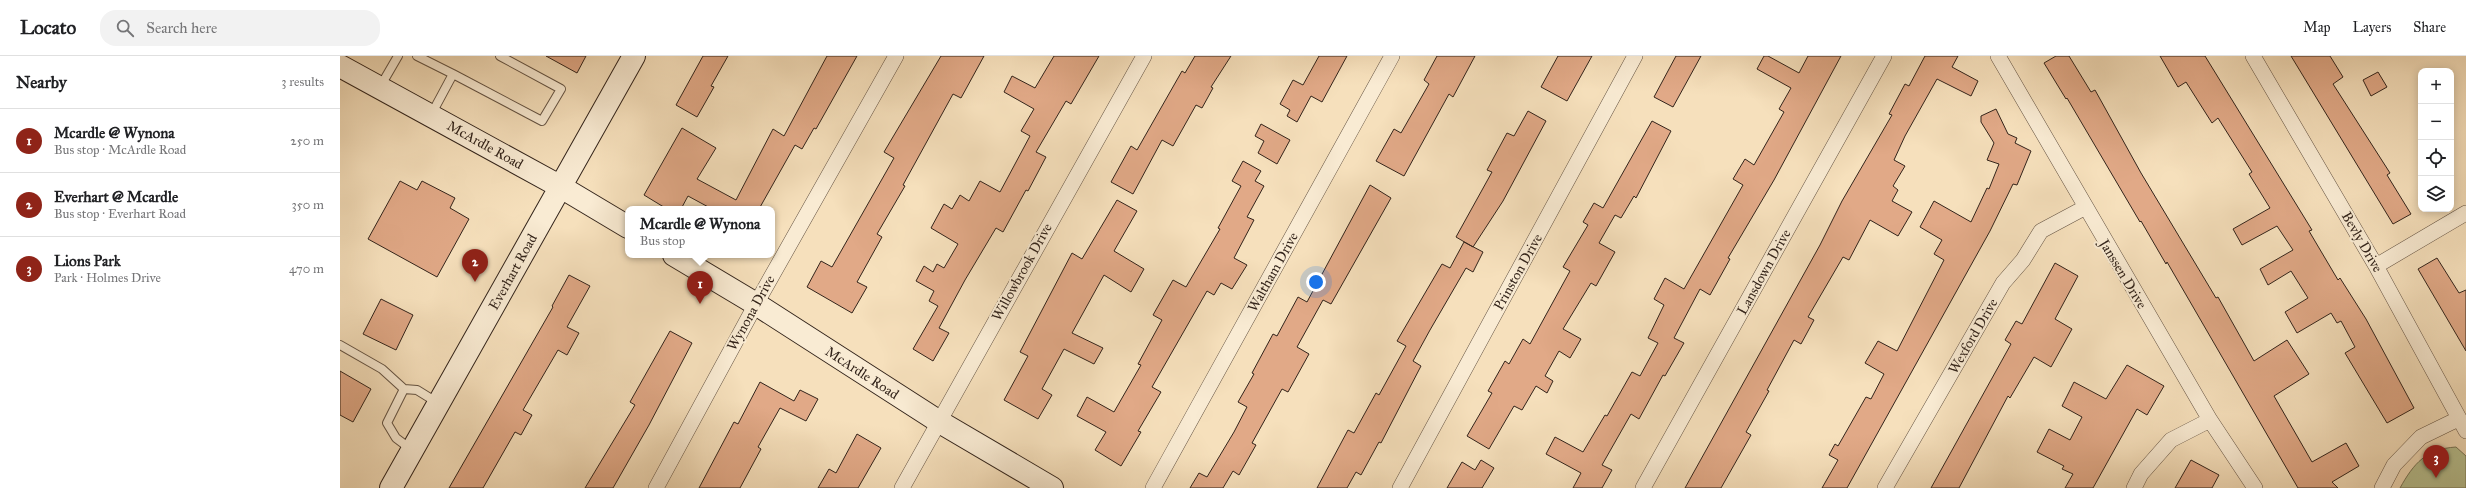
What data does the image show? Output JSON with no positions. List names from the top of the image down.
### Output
{
  "streets": {
    "main road": ["McArdle Road", "Everhart Road"],
    "street": [
      "Bevly Drive",
      "Willowbrook Drive",
      "Waltham Drive",
      "Prinston Drive",
      "Lansdown Drive",
      "Janssen Drive",
      "Wynona Drive",
      "Wexford Drive"
    ]
  },
  "crossings": [
    ["McArdle Road", "Everhart Road"],
    ["McArdle Road", "Willowbrook Drive"],
    ["McArdle Road", "Wynona Drive"],
    ["Janssen Drive", "Wexford Drive"]
  ],
  "page": {
    "header": "Locato",
    "search": "Search here",
    "nav": ["Map", "Layers", "Share"],
    "heading": ["Nearby", "3 results"],
    "map_buttons": ["+", "−"],
    "list": [
      {
        "mark": "1",
        "name": "Mcardle @ Wynona",
        "note": "Bus stop · McArdle Road",
        "value": "250 m"
      },
      {
        "mark": "2",
        "name": "Everhart @ Mcardle",
        "note": "Bus stop · Everhart Road",
        "value": "350 m"
      },
      {
        "mark": "3",
        "name": "Lions Park",
        "note": "Park · Holmes Drive",
        "value": "470 m"
      }
    ],
    "popup": ["Mcardle @ Wynona", "Bus stop"],
    "pins": ["2", "1", "3"]
  }
}
